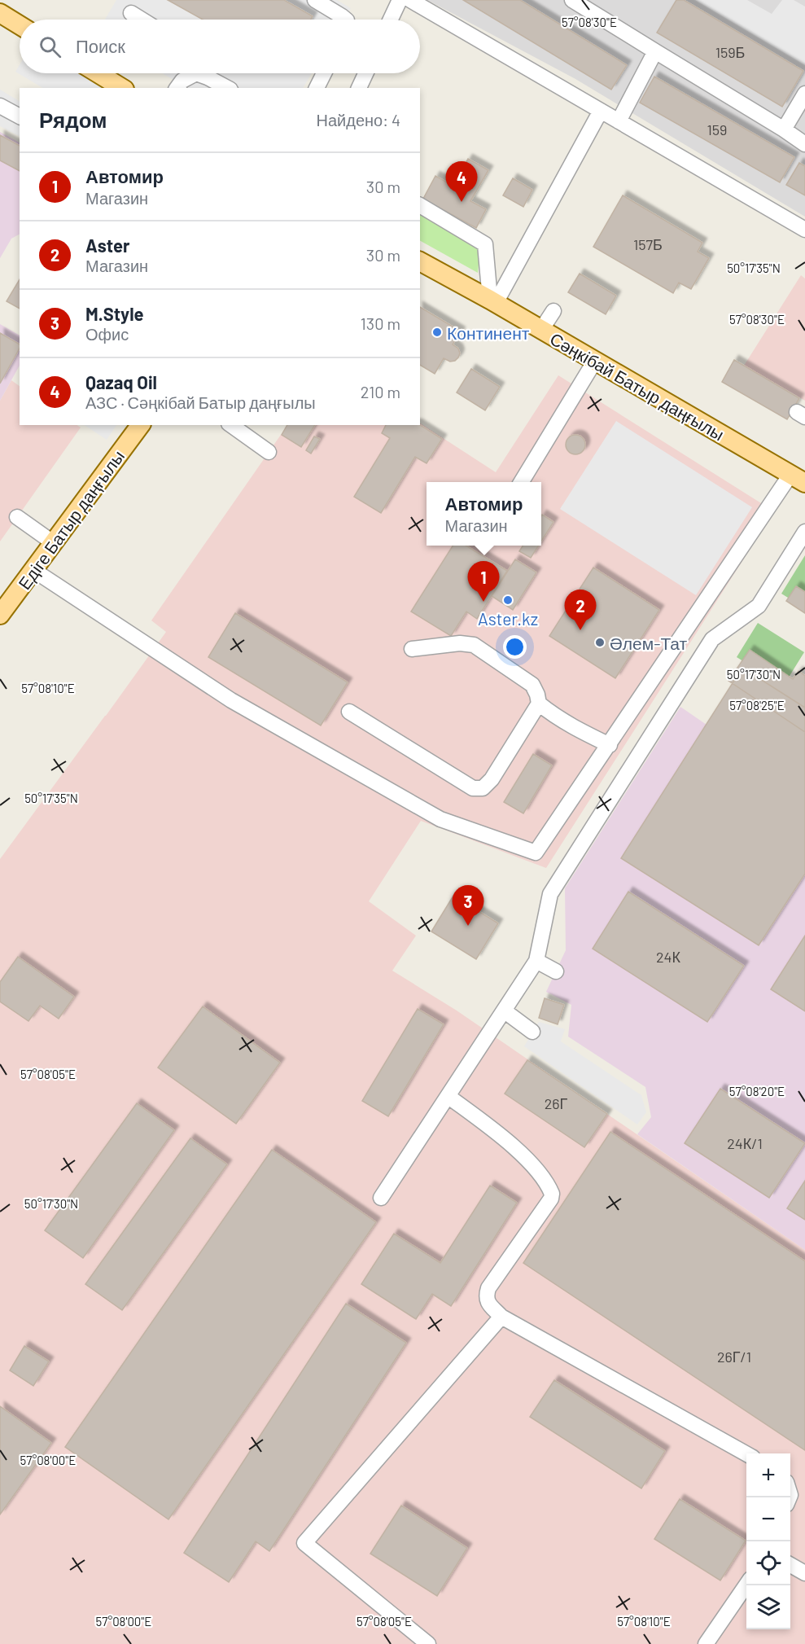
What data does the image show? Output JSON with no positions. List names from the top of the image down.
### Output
{
  "streets": {
    "main road": ["Сәңкібай Батыр даңғылы", "Едіге Батыр даңғылы"]
  },
  "places": ["Континент", "Aster.kz", "Әлем-Тат"],
  "house_numbers": [
    "159Б",
    "159",
    "157Б",
    "24К",
    "26Г",
    "24К/1",
    "26Г/1"
  ],
  "page": {
    "search": "Поиск",
    "heading": ["Рядом", "Найдено: 4"],
    "list": [
      {
        "mark": "1",
        "name": "Автомир",
        "note": "Магазин",
        "value": "30 m"
      },
      {
        "mark": "2",
        "name": "Aster",
        "note": "Магазин",
        "value": "30 m"
      },
      {
        "mark": "3",
        "name": "M.Style",
        "note": "Офис",
        "value": "130 m"
      },
      {
        "mark": "4",
        "name": "Qazaq Oil",
        "note": "АЗС · Сәңкібай Батыр даңғылы",
        "value": "210 m"
      }
    ],
    "pins": [
      "4",
      "1",
      "2",
      "3"
    ],
    "popup": ["Автомир", "Магазин"],
    "map_buttons": ["+", "−"]
  },
  "coordinates": [
    "57°08'30\"E",
    "50°17'35\"N",
    "50°17'30\"N",
    "57°08'10\"E",
    "57°08'25\"E",
    "57°08'05\"E",
    "57°08'20\"E",
    "57°08'00\"E"
  ]
}
